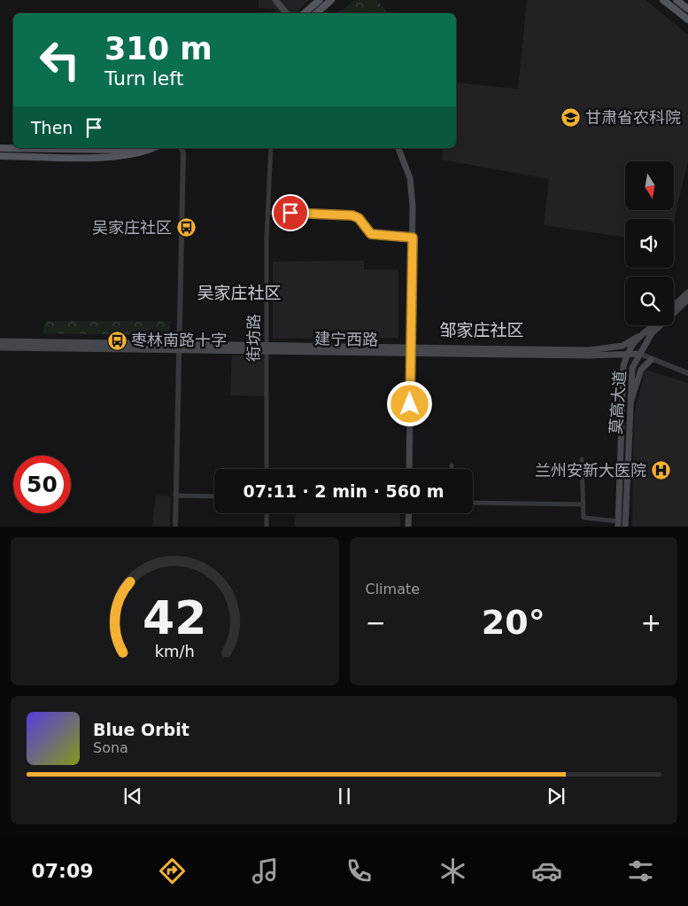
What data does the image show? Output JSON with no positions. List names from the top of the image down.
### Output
{
  "streets": {
    "main road": ["建宁西路", "莫高大道"],
    "street": ["街坊路"]
  },
  "crossings": [
    ["街坊路", "建宁西路"],
    ["建宁西路", "莫高大道"]
  ],
  "districts": ["吴家庄社区", "邹家庄社区"],
  "places": {
    "school or university": ["甘肃省农科院"],
    "bus stop": ["吴家庄社区", "枣林南路十字"],
    "hospital": ["兰州安新大医院"]
  },
  "north": "bottom",
  "page": {
    "turn": ["310 m", "Turn left"],
    "then": "Then",
    "limit": "50",
    "trip": "07:11 · 2 min · 560 m",
    "tile": "Climate",
    "heat": ["−", "20°", "+"],
    "song": ["Blue Orbit", "Sona"],
    "tabs": "07:09",
    "gauge": ["42", "km/h"]
  }
}
